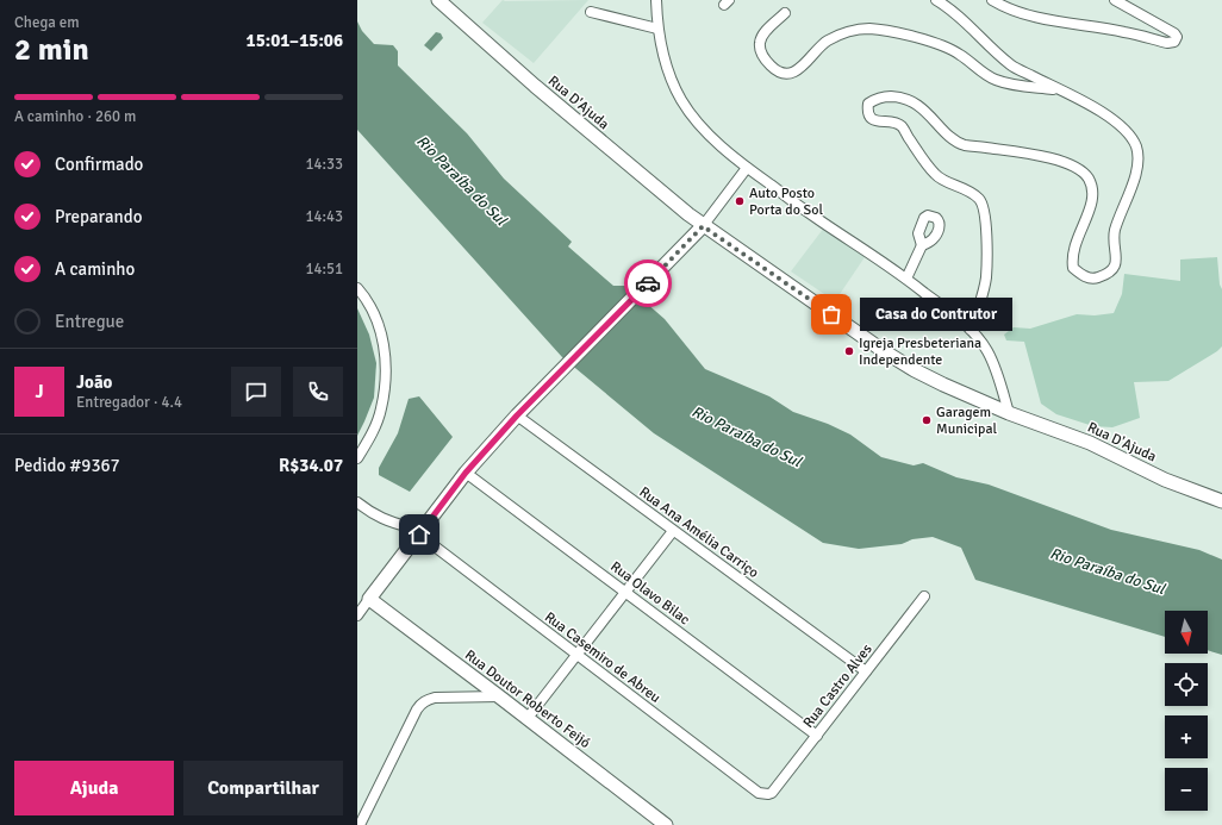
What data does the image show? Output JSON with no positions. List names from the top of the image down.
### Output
{
  "streets": {
    "main road": ["Rua D'Ajuda", "Rua Doutor Roberto Feijó"],
    "street": [
      "Rua Ana Amélia Carriço",
      "Rua Olavo Bilac",
      "Rua Casemiro de Abreu",
      "Rua Castro Alves"
    ]
  },
  "crossings": [
    ["Rua Ana Amélia Carriço", "Rua Castro Alves"],
    ["Rua Olavo Bilac", "Rua Castro Alves"],
    ["Rua Casemiro de Abreu", "Rua Castro Alves"]
  ],
  "water": ["Rio Paraíba do Sul"],
  "places": [
    "Auto Posto Porta do Sol",
    "Casa do Contrutor",
    "Igreja Presbeteriana Independente",
    "Garagem Municipal"
  ],
  "north": "bottom",
  "page": {
    "heading": ["2 min", "Chega em", "15:01–15:06"],
    "panel": [
      "João",
      "Entregador · 4.4",
      "Pedido #9367",
      "R$34.07"
    ],
    "bar": "A caminho · 260 m",
    "list": [
      ["Confirmado", "14:33"],
      ["Preparando", "14:43"],
      ["A caminho", "14:51"],
      "Entregue"
    ],
    "bubble": "Casa do Contrutor",
    "round": "J",
    "map_buttons": ["+", "−"],
    "buttons": ["Ajuda", "Compartilhar"]
  }
}
